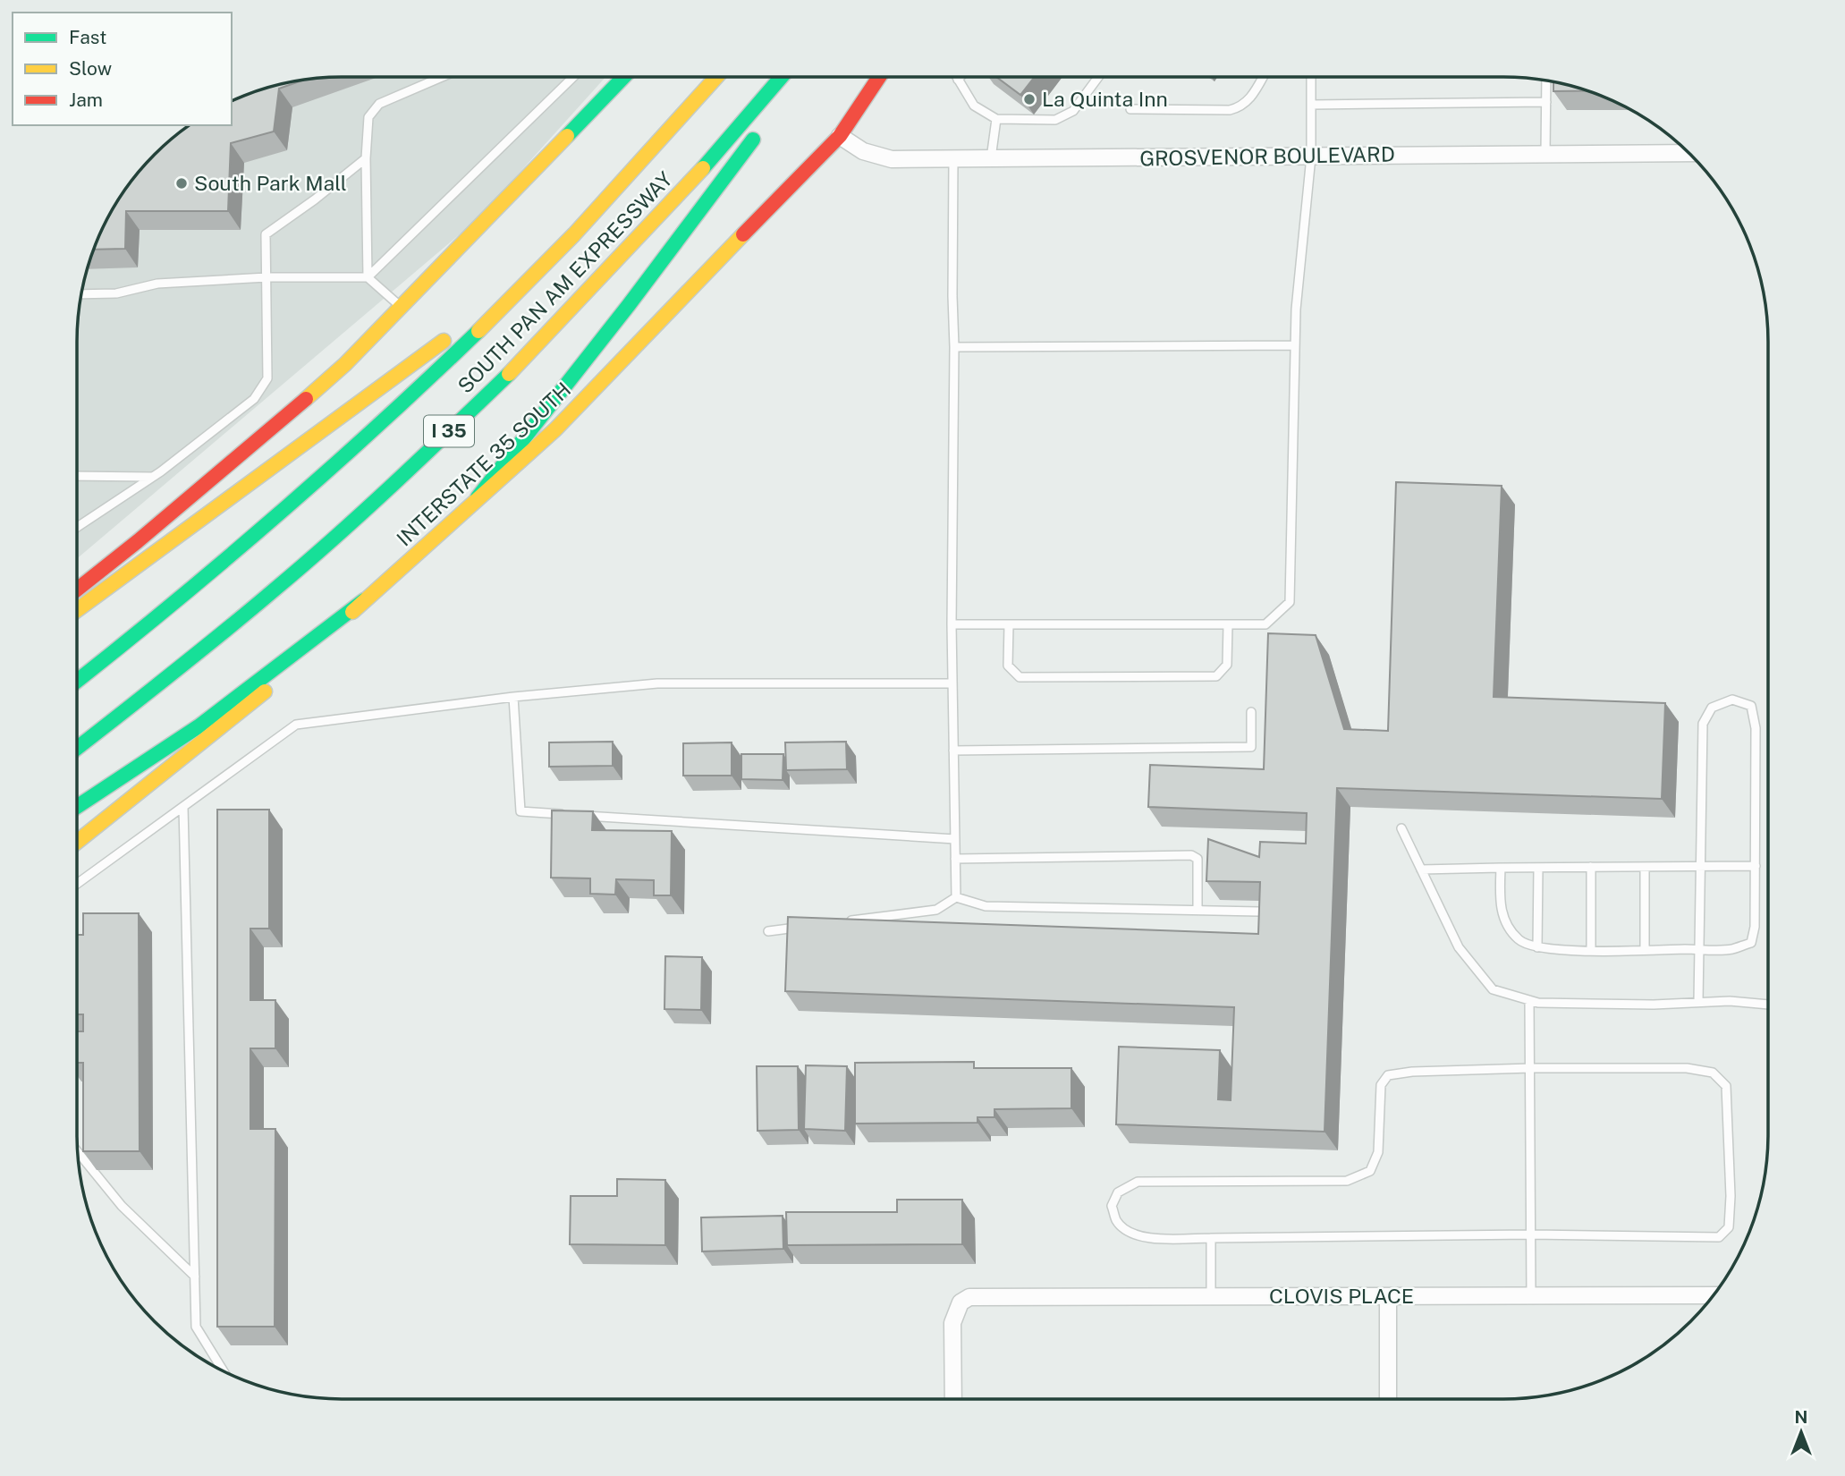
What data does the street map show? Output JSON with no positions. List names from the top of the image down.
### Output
{
  "streets": {
    "main road": ["SOUTH PAN AM EXPRESSWAY", "I 35", "INTERSTATE 35 SOUTH"],
    "street": ["GROSVENOR BOULEVARD", "CLOVIS PLACE"]
  },
  "crossings": [
    ["GROSVENOR BOULEVARD", "INTERSTATE 35 SOUTH"]
  ],
  "places": ["La Quinta Inn", "South Park Mall"],
  "legend": ["Fast", "Slow", "Jam"],
  "north": "top"
}
